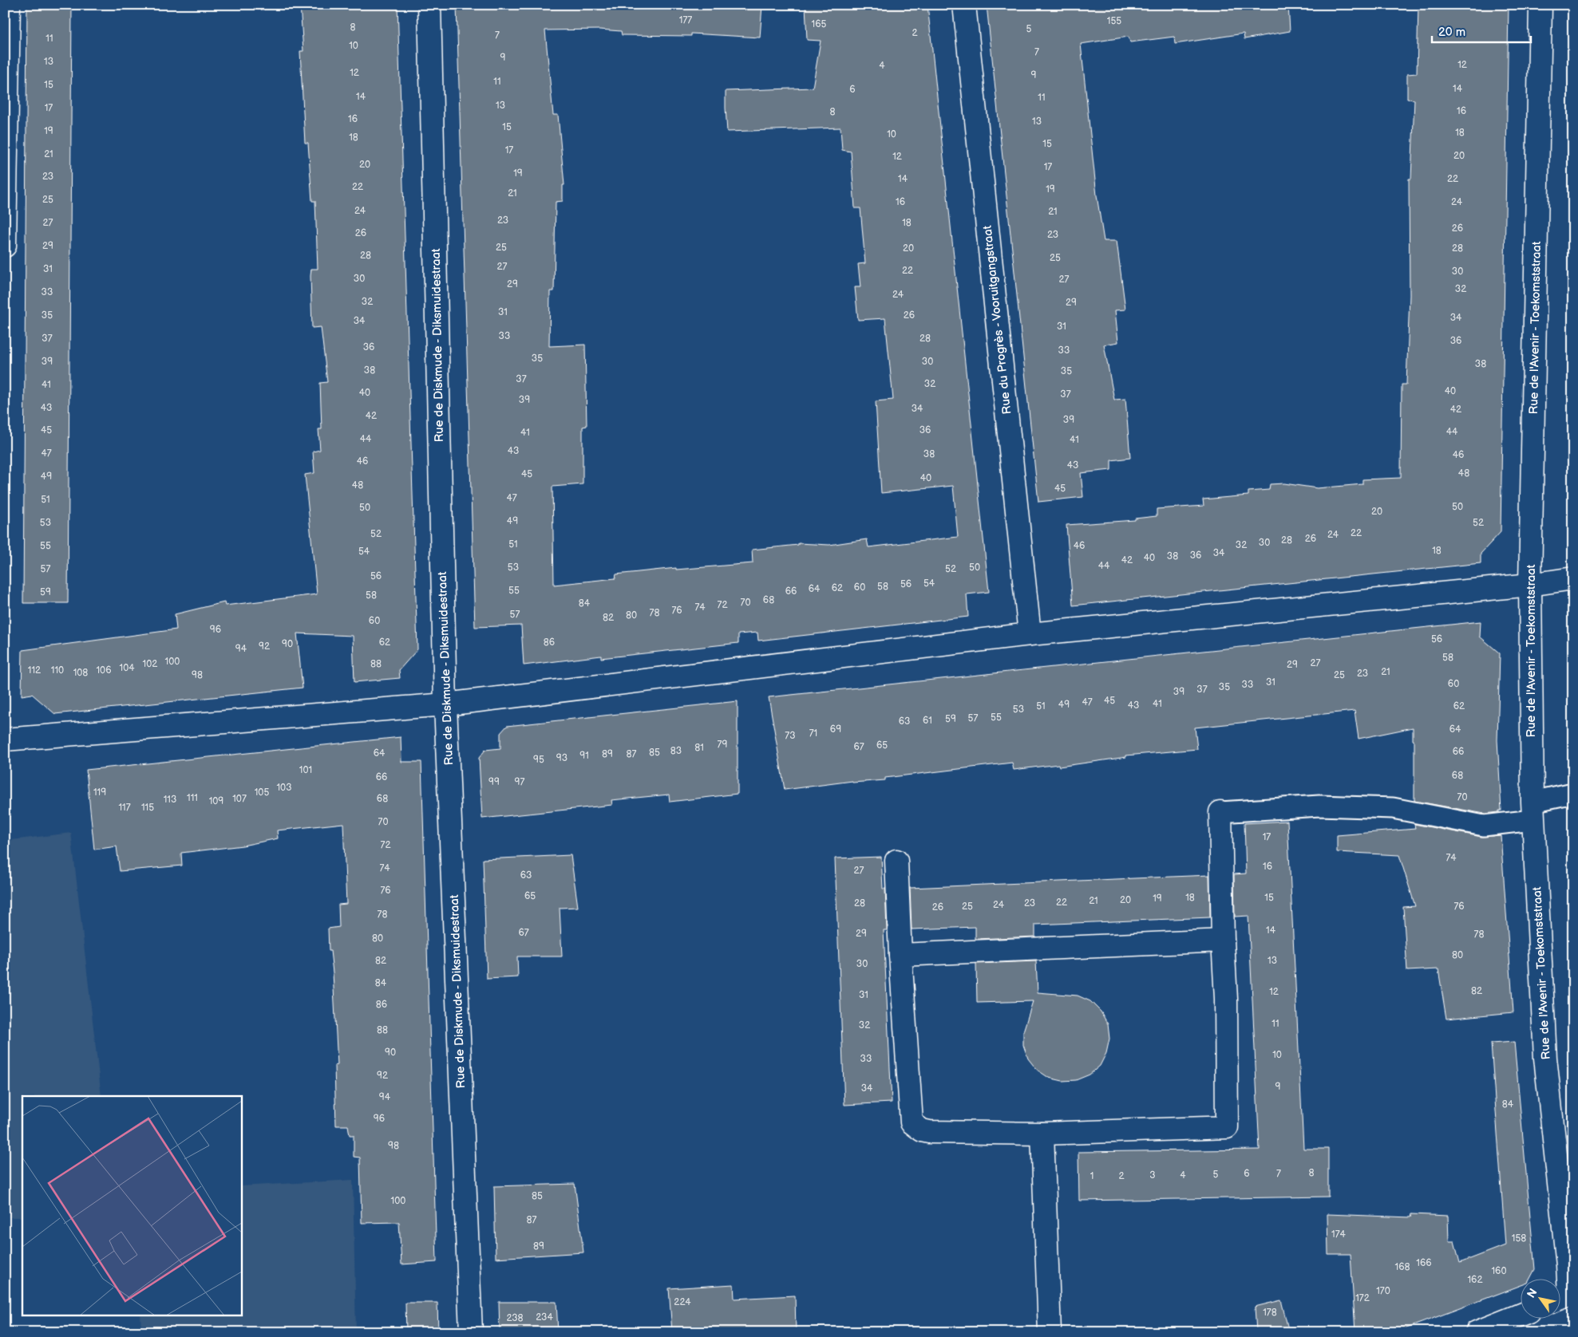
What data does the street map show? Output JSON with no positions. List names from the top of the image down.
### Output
{
  "streets": {
    "street": ["Rue du Progrès - Vooruitgangstraat", "Rue de l'Avenir - Toekomststraat", "Rue de Diskmude - Diksmuidestraat"]
  },
  "house_numbers": [
    "177",
    "155",
    "165",
    "8",
    "5",
    "2",
    "7",
    "11",
    "10",
    "7",
    "9",
    "13",
    "12",
    "4",
    "12",
    "9",
    "11",
    "15",
    "14",
    "6",
    "14",
    "11",
    "13",
    "17",
    "16",
    "8",
    "16",
    "13",
    "15",
    "19",
    "18",
    "10",
    "18",
    "15",
    "17",
    "21",
    "20",
    "12",
    "20",
    "17",
    "19",
    "23",
    "14",
    "22",
    "22",
    "19",
    "21",
    "25",
    "16",
    "24",
    "24",
    "21",
    "23",
    "27",
    "18",
    "26",
    "26",
    "23",
    "29",
    "25",
    "20",
    "28",
    "28",
    "25",
    "27",
    "31",
    "22",
    "30",
    "30",
    "27",
    "29",
    "32",
    "33",
    "24",
    "32",
    "29",
    "31",
    "35",
    "26",
    "34",
    "34",
    "31",
    "33",
    "37",
    "28",
    "36",
    "36",
    "33",
    "35",
    "39",
    "30",
    "38",
    "38",
    "35",
    "37",
    "32",
    "41",
    "40",
    "40",
    "37",
    "39",
    "43",
    "34",
    "42",
    "42",
    "39",
    "45",
    "36",
    "44",
    "41",
    "44",
    "41",
    "43",
    "47",
    "38",
    "46",
    "46",
    "43",
    "48",
    "45",
    "49",
    "40",
    "48",
    "45",
    "47",
    "51",
    "50",
    "50",
    "20",
    "49",
    "53",
    "52",
    "22",
    "52",
    "24",
    "26",
    "28",
    "30",
    "51",
    "32",
    "55",
    "46",
    "18",
    "54",
    "34",
    "36",
    "38",
    "40",
    "42",
    "44",
    "53",
    "50",
    "57",
    "52",
    "56",
    "54",
    "56",
    "58",
    "60",
    "62",
    "64",
    "55",
    "66",
    "59",
    "58",
    "68",
    "70",
    "84",
    "72",
    "74",
    "76",
    "78",
    "57",
    "80",
    "82",
    "60",
    "96",
    "56",
    "62",
    "86",
    "90",
    "92",
    "94",
    "58",
    "100",
    "27",
    "102",
    "88",
    "29",
    "104",
    "112",
    "110",
    "106",
    "21",
    "108",
    "23",
    "98",
    "25",
    "31",
    "60",
    "33",
    "35",
    "37",
    "39",
    "45",
    "47",
    "41",
    "49",
    "43",
    "51",
    "62",
    "53",
    "55",
    "57",
    "59",
    "61",
    "63",
    "69",
    "64",
    "71",
    "73",
    "79",
    "65",
    "67",
    "81",
    "83",
    "66",
    "85",
    "64",
    "89",
    "87",
    "91",
    "93",
    "95",
    "101",
    "68",
    "66",
    "99",
    "97",
    "103",
    "119",
    "105",
    "70",
    "111",
    "107",
    "68",
    "113",
    "109",
    "117",
    "115",
    "70",
    "17",
    "72",
    "74",
    "16",
    "74",
    "27",
    "63",
    "76",
    "65",
    "18",
    "15",
    "19",
    "20",
    "21",
    "22",
    "28",
    "23",
    "24",
    "25",
    "76",
    "26",
    "78",
    "14",
    "67",
    "29",
    "78",
    "80",
    "80",
    "82",
    "13",
    "30",
    "84",
    "82",
    "12",
    "31",
    "86",
    "11",
    "32",
    "88",
    "90",
    "10",
    "33",
    "92",
    "9",
    "34",
    "94",
    "84",
    "96",
    "98",
    "8",
    "6",
    "7",
    "5",
    "3",
    "4",
    "1",
    "2",
    "85",
    "100",
    "87",
    "174",
    "158",
    "89",
    "166",
    "168",
    "160",
    "162",
    "170",
    "172",
    "224",
    "178",
    "234",
    "238"
  ],
  "scale_bar": "20 m",
  "north": "top left"
}
